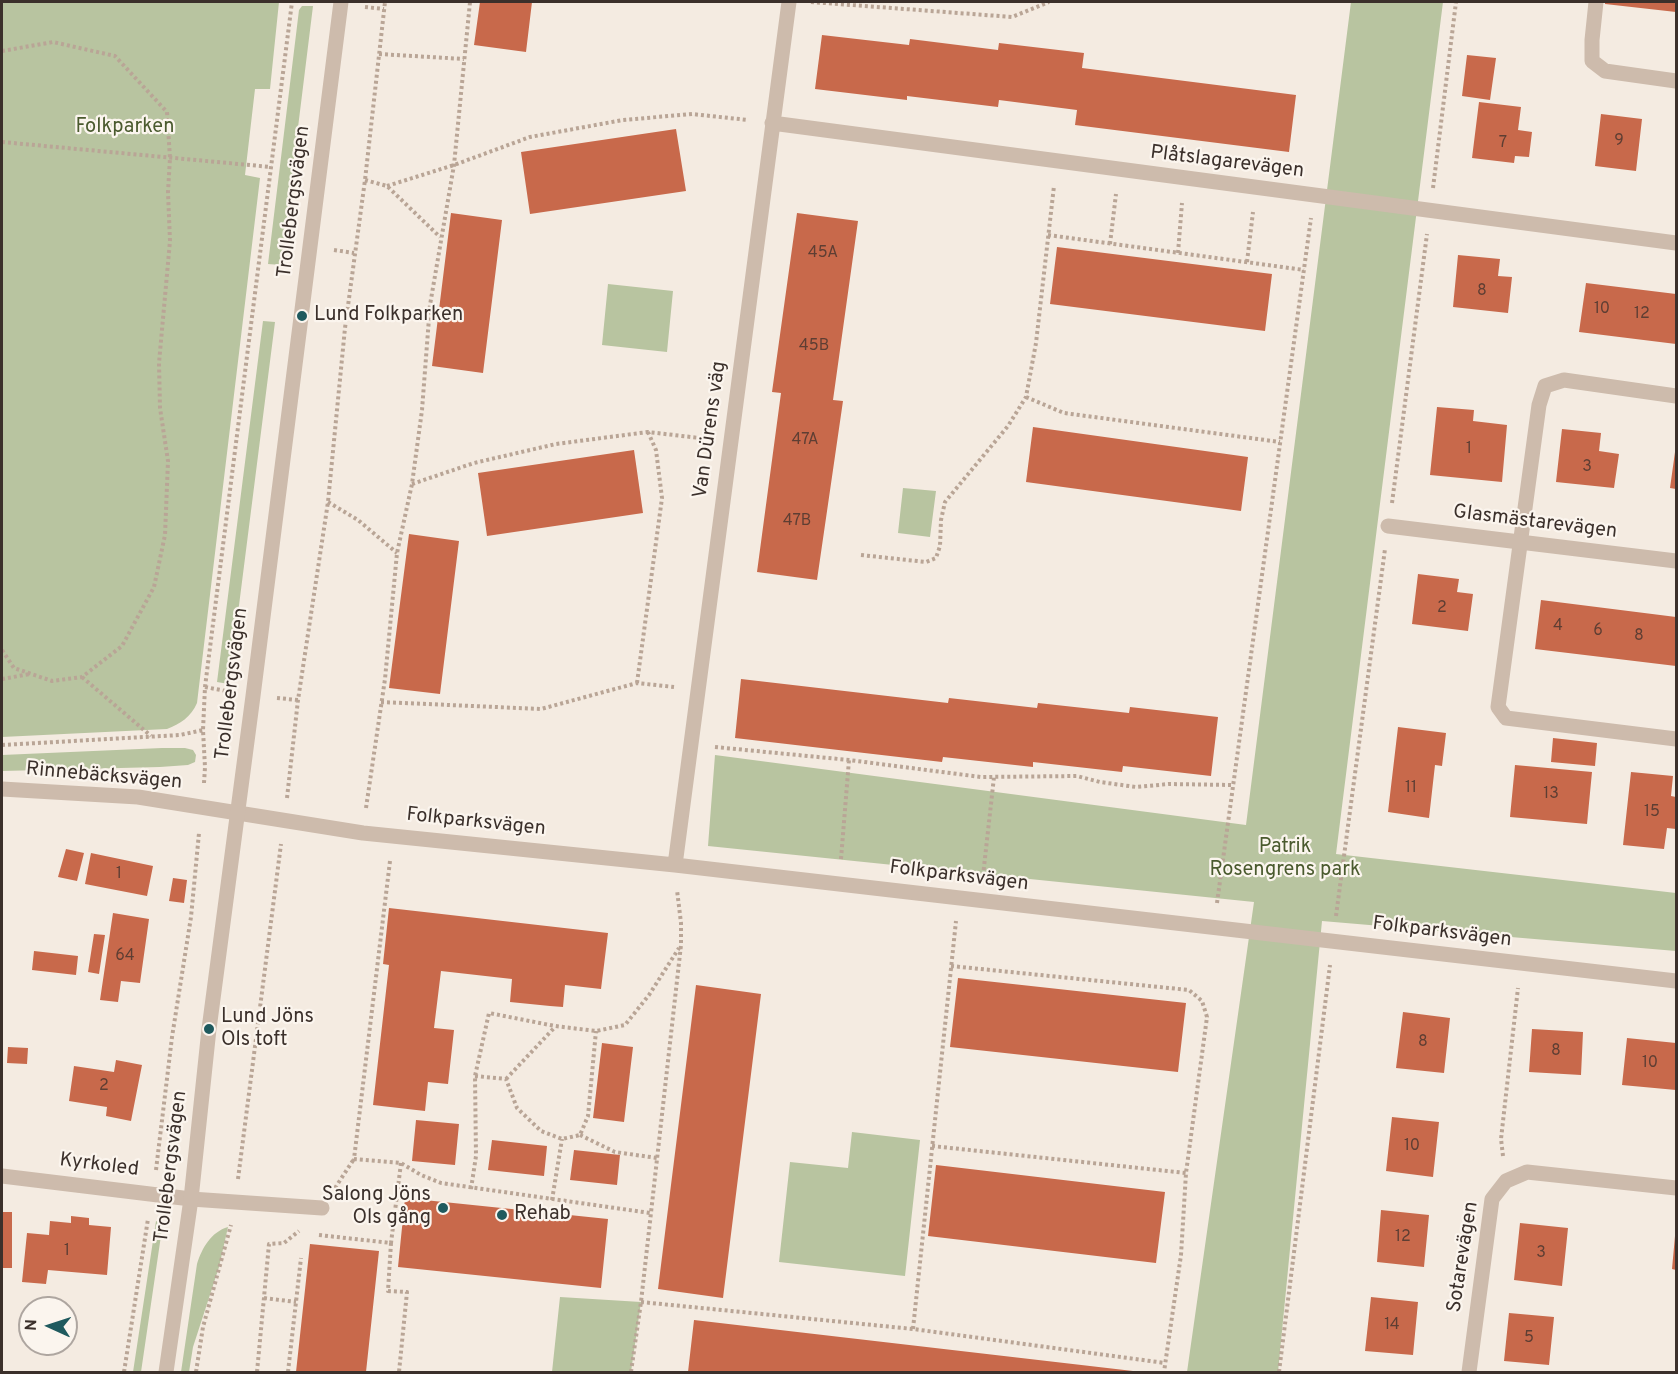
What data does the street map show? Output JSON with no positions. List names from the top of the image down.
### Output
{
  "streets": {
    "street": [
      "Plåtslagarevägen",
      "Trollebergsvägen",
      "Van Dürens väg",
      "Glasmästarevägen",
      "Rinnebäcksvägen",
      "Folkparksvägen",
      "Kyrkoled",
      "Sotarevägen"
    ]
  },
  "crossings": [
    ["Plåtslagarevägen", "Van Dürens väg"],
    ["Trollebergsvägen", "Rinnebäcksvägen"],
    ["Trollebergsvägen", "Folkparksvägen"],
    ["Trollebergsvägen", "Kyrkoled"],
    ["Van Dürens väg", "Folkparksvägen"],
    ["Rinnebäcksvägen", "Folkparksvägen"]
  ],
  "parks": ["Folkparken", "Patrik Rosengrens park"],
  "places": [
    "Lund Folkparken",
    "Lund Jöns Ols toft",
    "Salong Jöns Ols gång",
    "Rehab"
  ],
  "house_numbers": [
    "9",
    "7",
    "45A",
    "8",
    "10",
    "12",
    "45B",
    "47A",
    "1",
    "3",
    "47B",
    "2",
    "4",
    "6",
    "8",
    "11",
    "13",
    "15",
    "1",
    "64",
    "8",
    "8",
    "10",
    "2",
    "10",
    "12",
    "1",
    "3",
    "14",
    "5"
  ],
  "north": "left"
}
